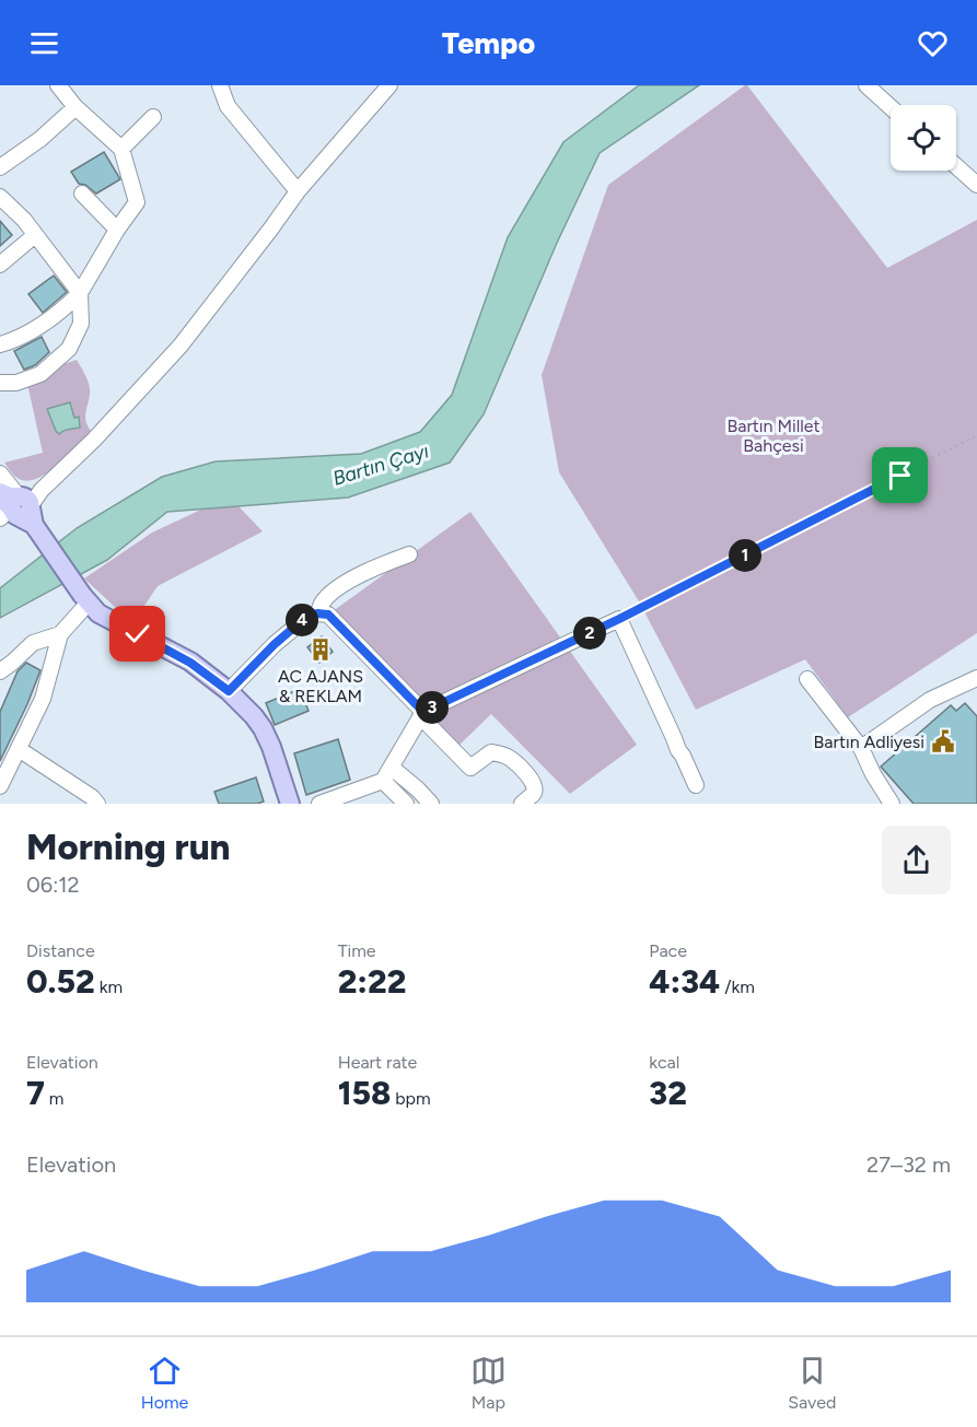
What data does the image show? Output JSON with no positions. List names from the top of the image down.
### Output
{
  "water": ["Bartın Çayı"],
  "parks": ["Bartın Millet Bahçesi"],
  "places": {
    "building": ["AC AJANS & REKLAM"],
    "public building": ["Bartın Adliyesi"]
  },
  "page": {
    "header": "Tempo",
    "pins": [
      "1",
      "4",
      "2",
      "3"
    ],
    "heading": ["Morning run", "06:12"],
    "stats": [
      ["Distance", "0.52 km"],
      ["Time", "2:22"],
      ["Pace", "4:34 /km"],
      ["Elevation", "7 m"],
      ["Heart rate", "158 bpm"],
      ["kcal", "32"]
    ],
    "chart": ["Elevation", "27–32 m"],
    "tabs": ["Home", "Map", "Saved"]
  }
}
